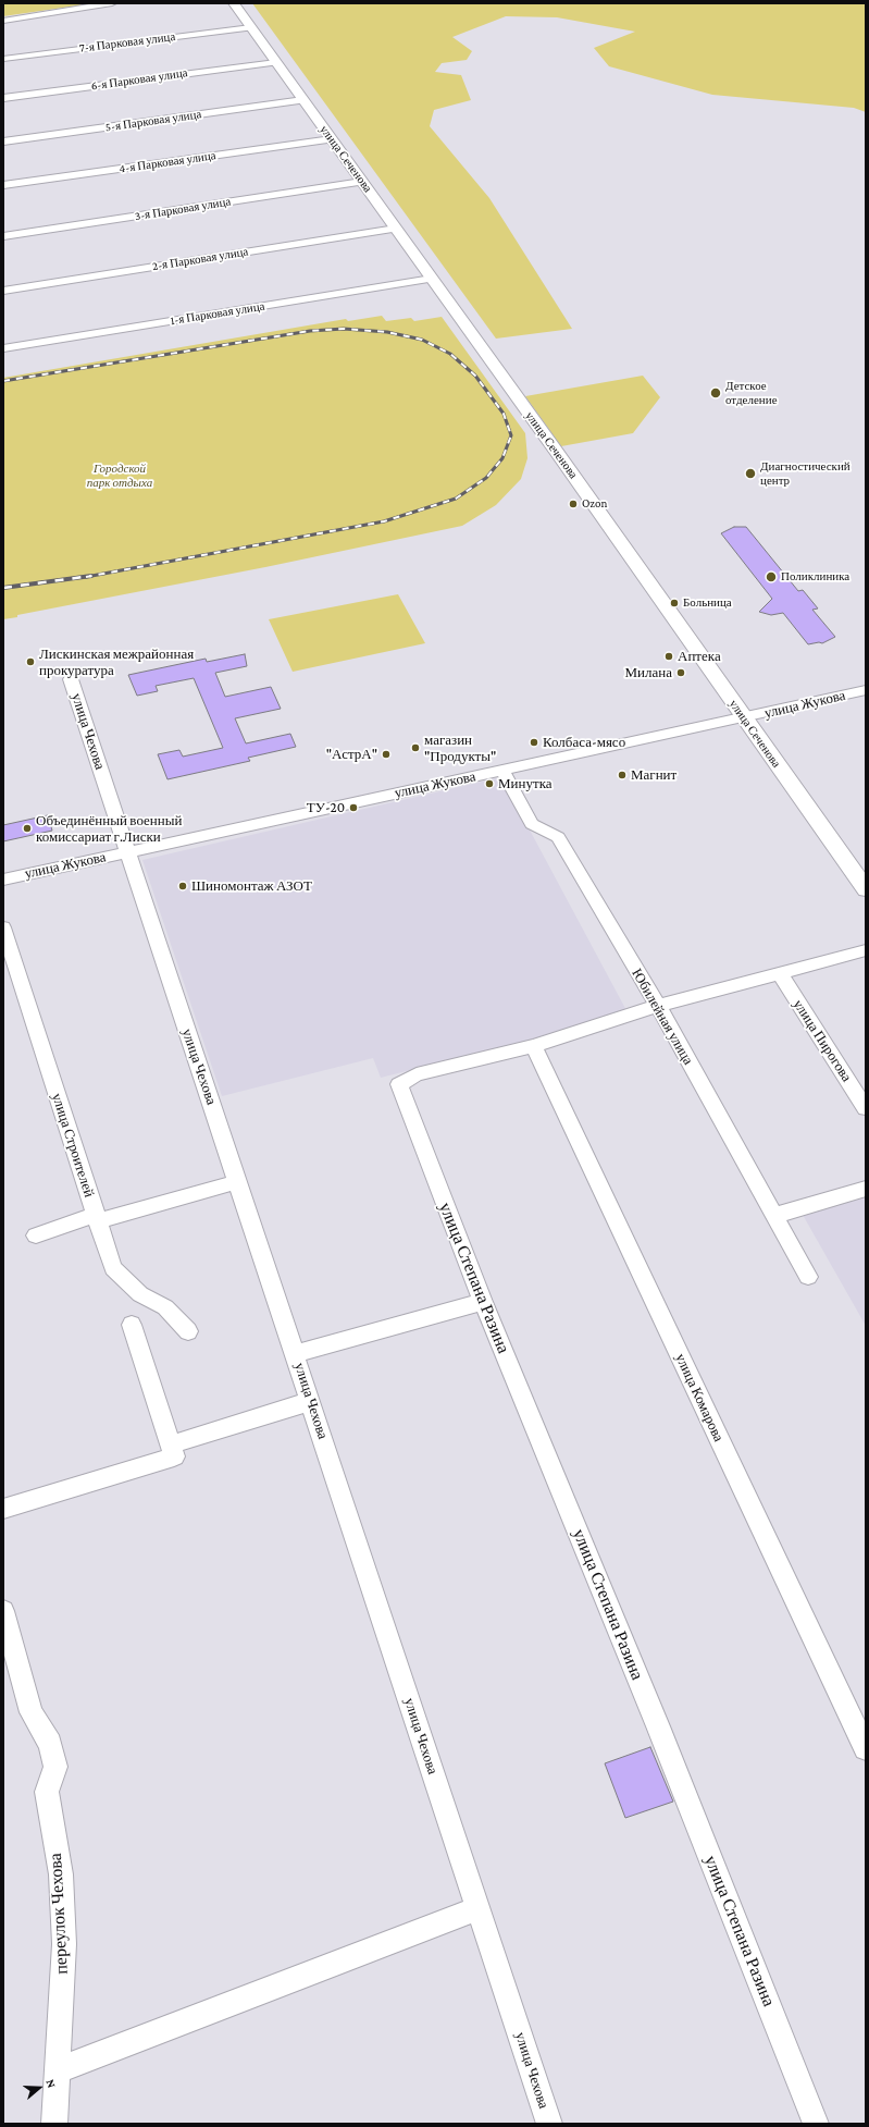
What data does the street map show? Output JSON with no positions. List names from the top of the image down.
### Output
{
  "streets": {
    "main road": ["улица Сеченова"],
    "street": [
      "7-я Парковая улица",
      "6-я Парковая улица",
      "5-я Парковая улица",
      "4-я Парковая улица",
      "3-я Парковая улица",
      "2-я Парковая улица",
      "1-я Парковая улица",
      "улица Жукова",
      "улица Чехова",
      "Юбилейная улица",
      "улица Пирогова",
      "улица Строителей",
      "улица Степана Разина",
      "улица Комарова",
      "переулок Чехова"
    ]
  },
  "crossings": [
    ["7-я Парковая улица", "улица Сеченова"],
    ["6-я Парковая улица", "улица Сеченова"],
    ["5-я Парковая улица", "улица Сеченова"],
    ["улица Сеченова", "4-я Парковая улица"],
    ["улица Сеченова", "3-я Парковая улица"],
    ["улица Сеченова", "2-я Парковая улица"],
    ["улица Сеченова", "1-я Парковая улица"],
    ["улица Сеченова", "улица Жукова"],
    ["улица Жукова", "улица Чехова"],
    ["улица Жукова", "Юбилейная улица"],
    ["улица Степана Разина", "улица Комарова"]
  ],
  "parks": ["Городской парк отдыха"],
  "places": [
    "Детское отделение",
    "Диагностический центр",
    "Ozon",
    "Поликлиника",
    "Больница",
    "Аптека",
    "Лискинская межрайонная прокуратура",
    "Милана",
    "Колбаса-мясо",
    "магазин \"Продукты\"",
    "\"АстрА\"",
    "Магнит",
    "Минутка",
    "ТУ-20",
    "Объединённый военный комиссариат г.Лиски",
    "Шиномонтаж АЗОТ"
  ],
  "north": "right"
}
